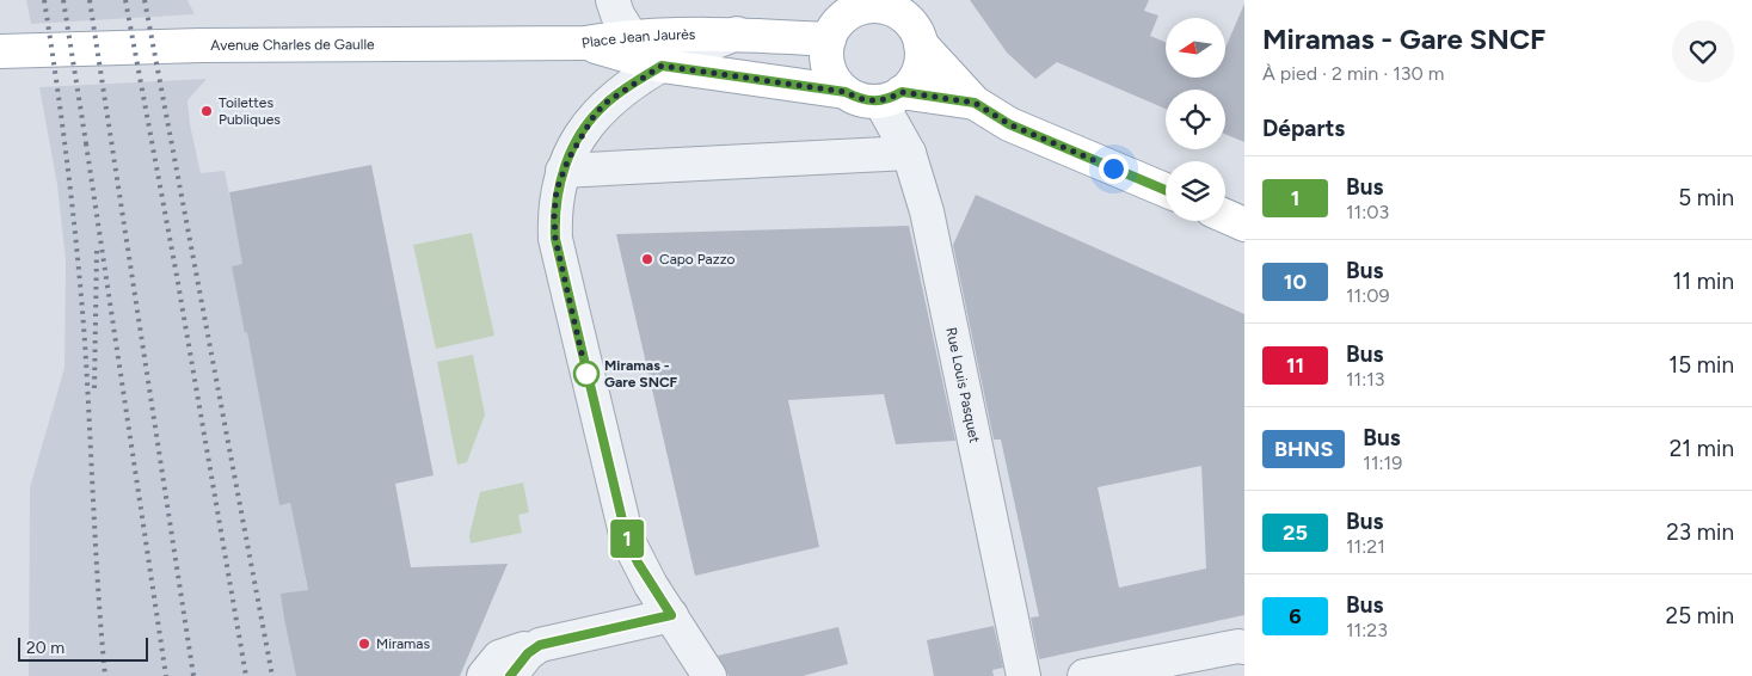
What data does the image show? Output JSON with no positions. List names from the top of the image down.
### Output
{
  "streets": {
    "main road": ["Place Jean Jaurès", "Avenue Charles de Gaulle"],
    "street": ["Rue Louis Pasquet"]
  },
  "crossings": [
    ["Place Jean Jaurès", "Avenue Charles de Gaulle"],
    ["Place Jean Jaurès", "Rue Louis Pasquet"]
  ],
  "places": [
    "Toilettes Publiques",
    "Capo Pazzo",
    "Miramas - Gare SNCF",
    "Miramas"
  ],
  "lines": ["bus line 1"],
  "scale_bar": "20 m",
  "north": "left",
  "page": {
    "on_map": "1",
    "heading": [
      ["Miramas - Gare SNCF", "À pied · 2 min · 130 m"],
      "Départs"
    ],
    "list": [
      {
        "mark": "1",
        "name": "Bus",
        "note": "11:03",
        "value": "5 min"
      },
      {
        "mark": "10",
        "name": "Bus",
        "note": "11:09",
        "value": "11 min"
      },
      {
        "mark": "11",
        "name": "Bus",
        "note": "11:13",
        "value": "15 min"
      },
      {
        "mark": "BHNS",
        "name": "Bus",
        "note": "11:19",
        "value": "21 min"
      },
      {
        "mark": "25",
        "name": "Bus",
        "note": "11:21",
        "value": "23 min"
      },
      {
        "mark": "6",
        "name": "Bus",
        "note": "11:23",
        "value": "25 min"
      }
    ],
    "scale": "20 m"
  }
}
